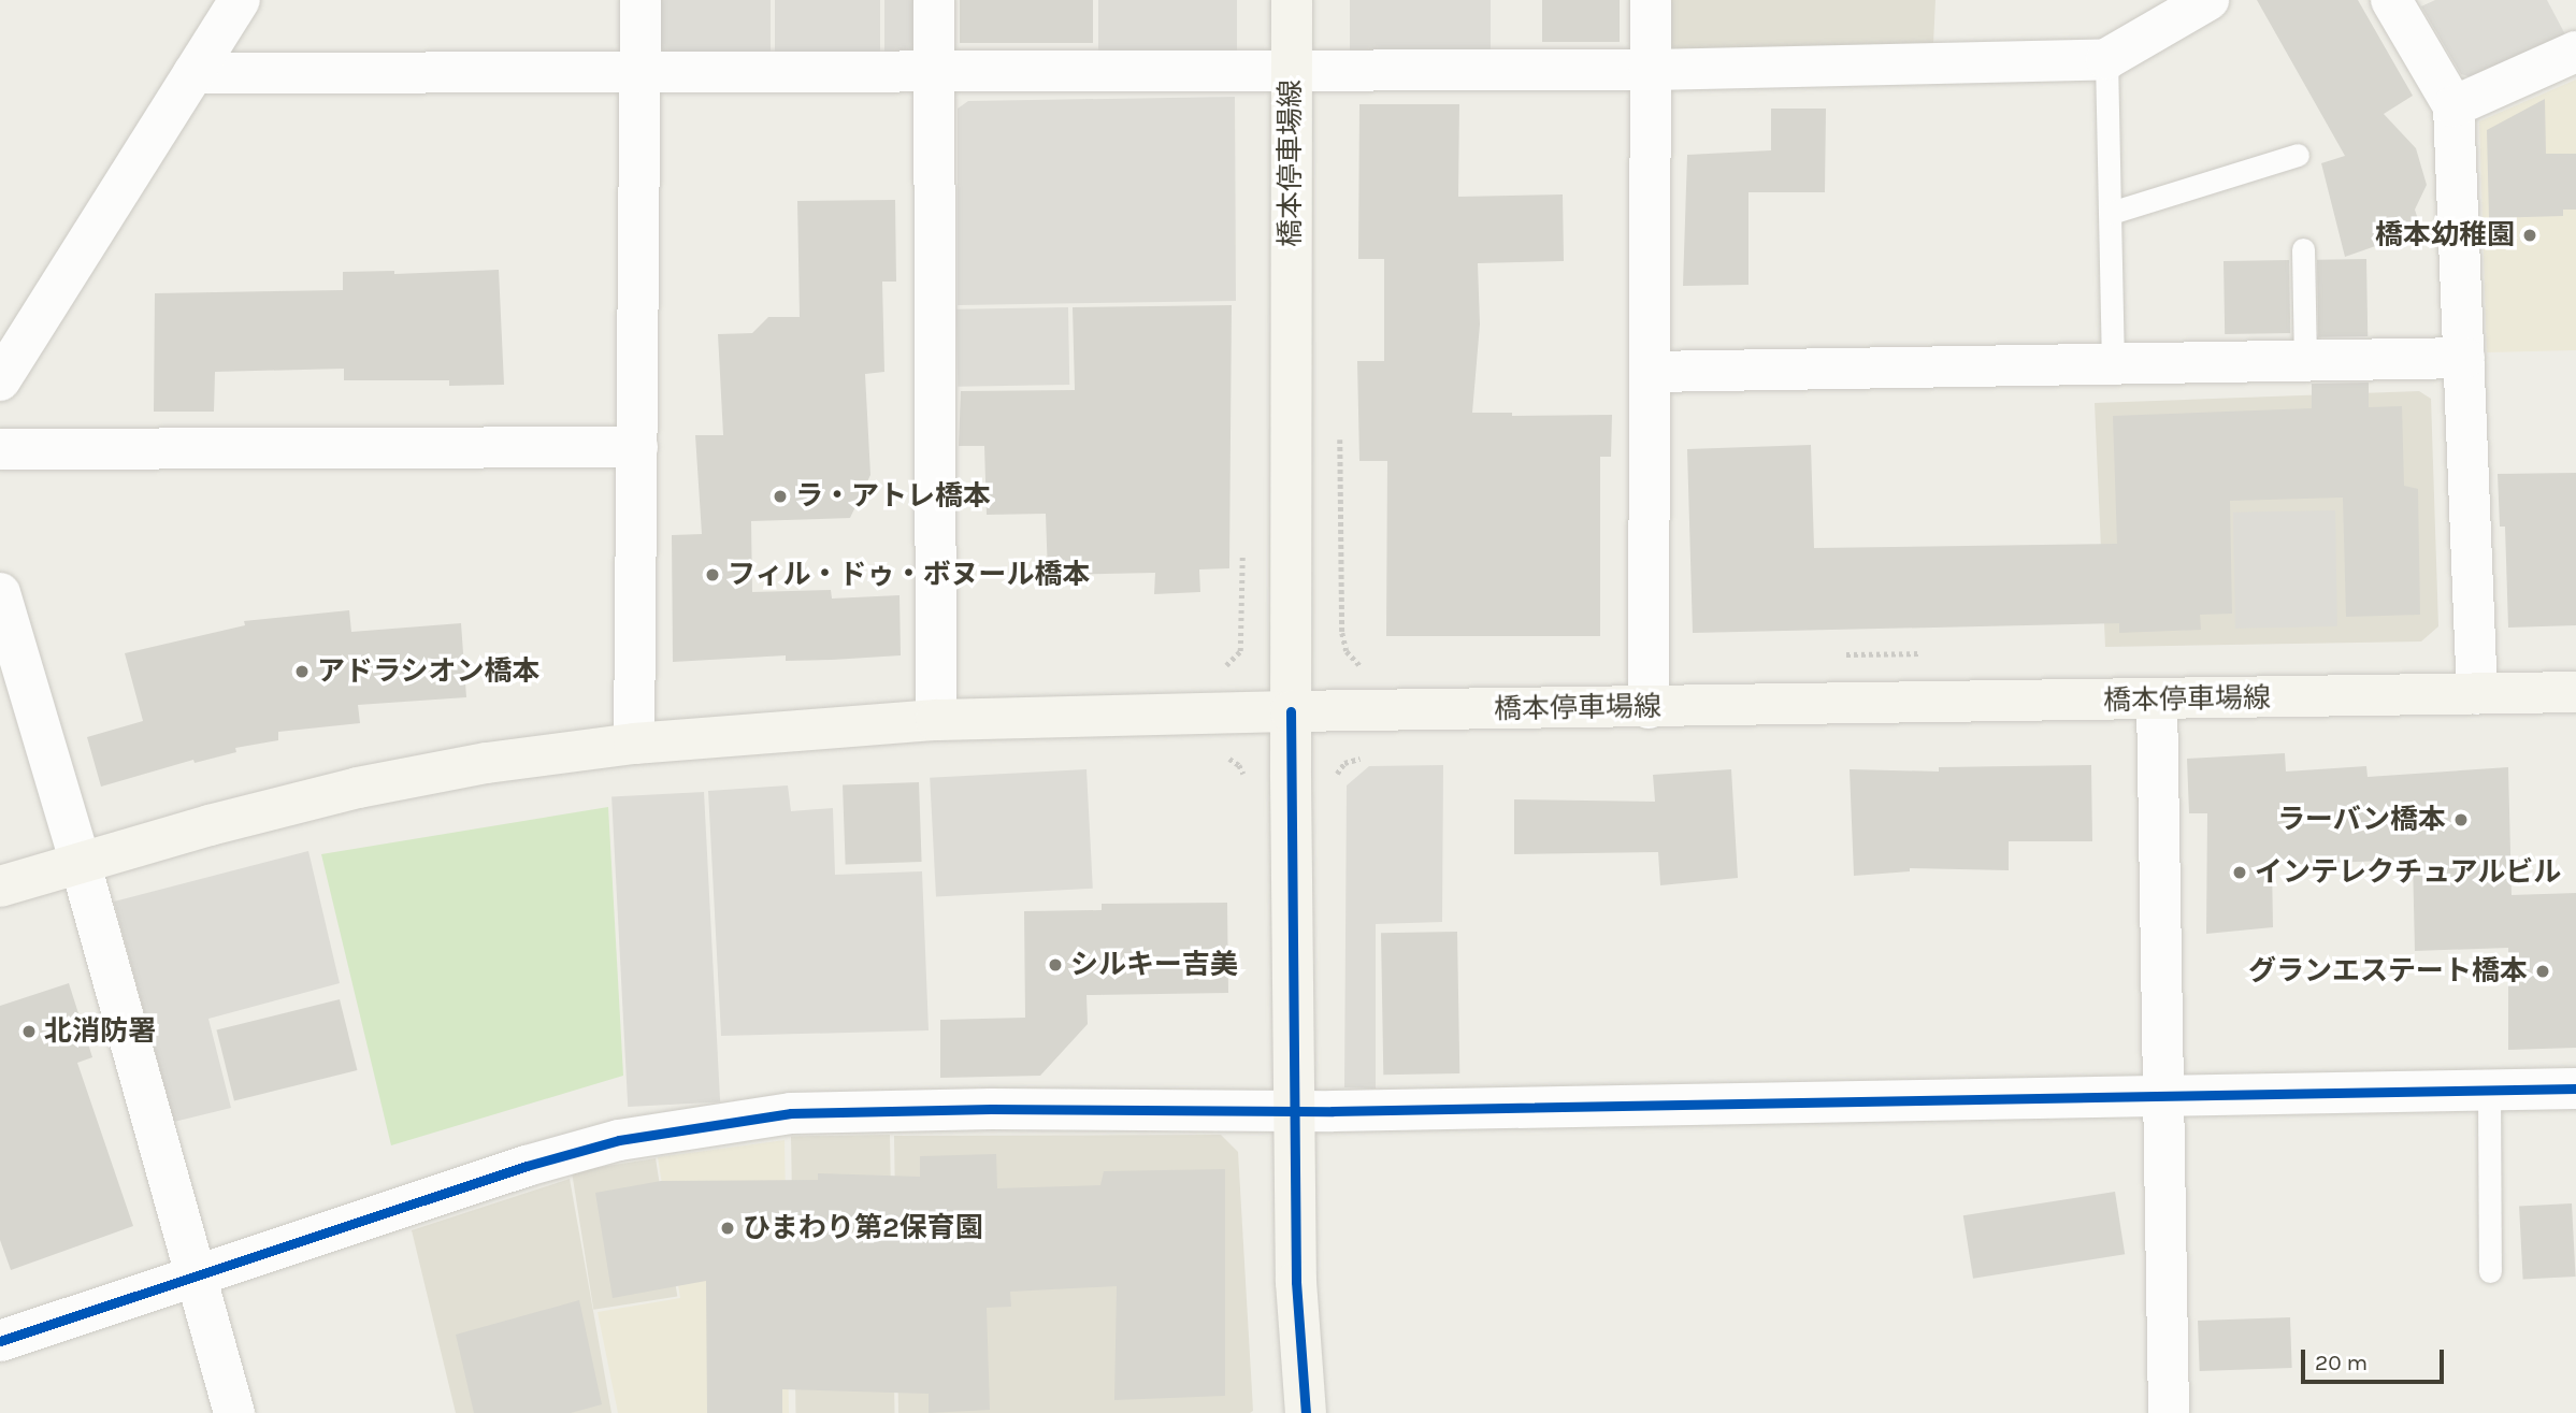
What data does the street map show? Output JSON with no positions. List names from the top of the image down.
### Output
{
  "streets": {
    "street": ["橋本停車場線"]
  },
  "places": [
    "橋本幼稚園",
    "ラ・アトレ橋本",
    "フィル・ドゥ・ボヌール橋本",
    "アドラシオン橋本",
    "ラーバン橋本",
    "インテレクチュアルビル",
    "シルキー吉美",
    "グランエステート橋本",
    "北消防署",
    "ひまわり第2保育園"
  ],
  "scale_bar": "20 m"
}
